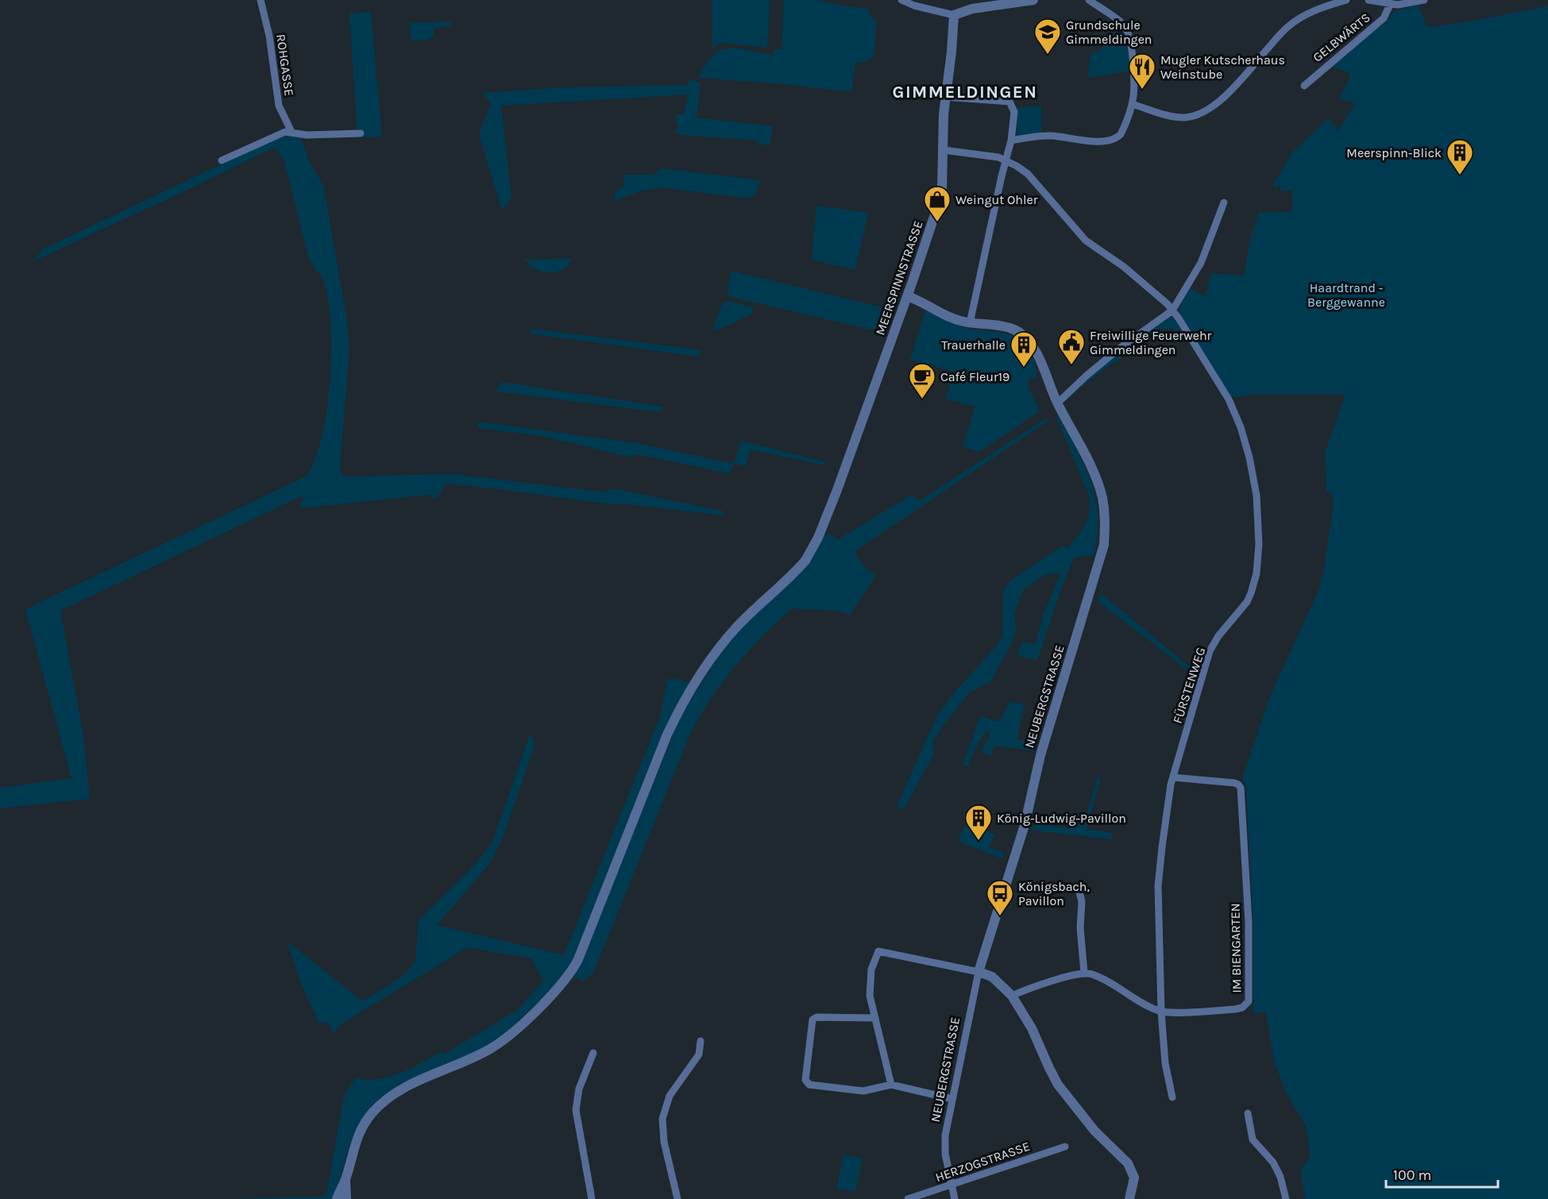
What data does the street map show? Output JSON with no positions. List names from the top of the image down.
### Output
{
  "streets": {
    "street": [
      "GELBWÄRTS",
      "ROHGASSE",
      "MEERSPINNSTRASSE",
      "FÜRSTENWEG",
      "NEUBERGSTRASSE",
      "IM BIENGARTEN",
      "HERZOGSTRASSE"
    ]
  },
  "crossings": [
    ["MEERSPINNSTRASSE", "FÜRSTENWEG"],
    ["MEERSPINNSTRASSE", "NEUBERGSTRASSE"],
    ["FÜRSTENWEG", "IM BIENGARTEN"],
    ["NEUBERGSTRASSE", "HERZOGSTRASSE"]
  ],
  "districts": ["GIMMELDINGEN"],
  "parks": ["Haardtrand - Berggewanne"],
  "places": {
    "school or university": ["Grundschule Gimmeldingen"],
    "restaurant": ["Mugler Kutscherhaus Weinstube"],
    "building": ["Meerspinn-Blick", "Trauerhalle", "König-Ludwig-Pavillon"],
    "shop": ["Weingut Ohler"],
    "public building": ["Freiwillige Feuerwehr Gimmeldingen"],
    "cafe": ["Café Fleur19"],
    "bus stop": ["Königsbach, Pavillon"]
  },
  "scale_bar": "100 m"
}
